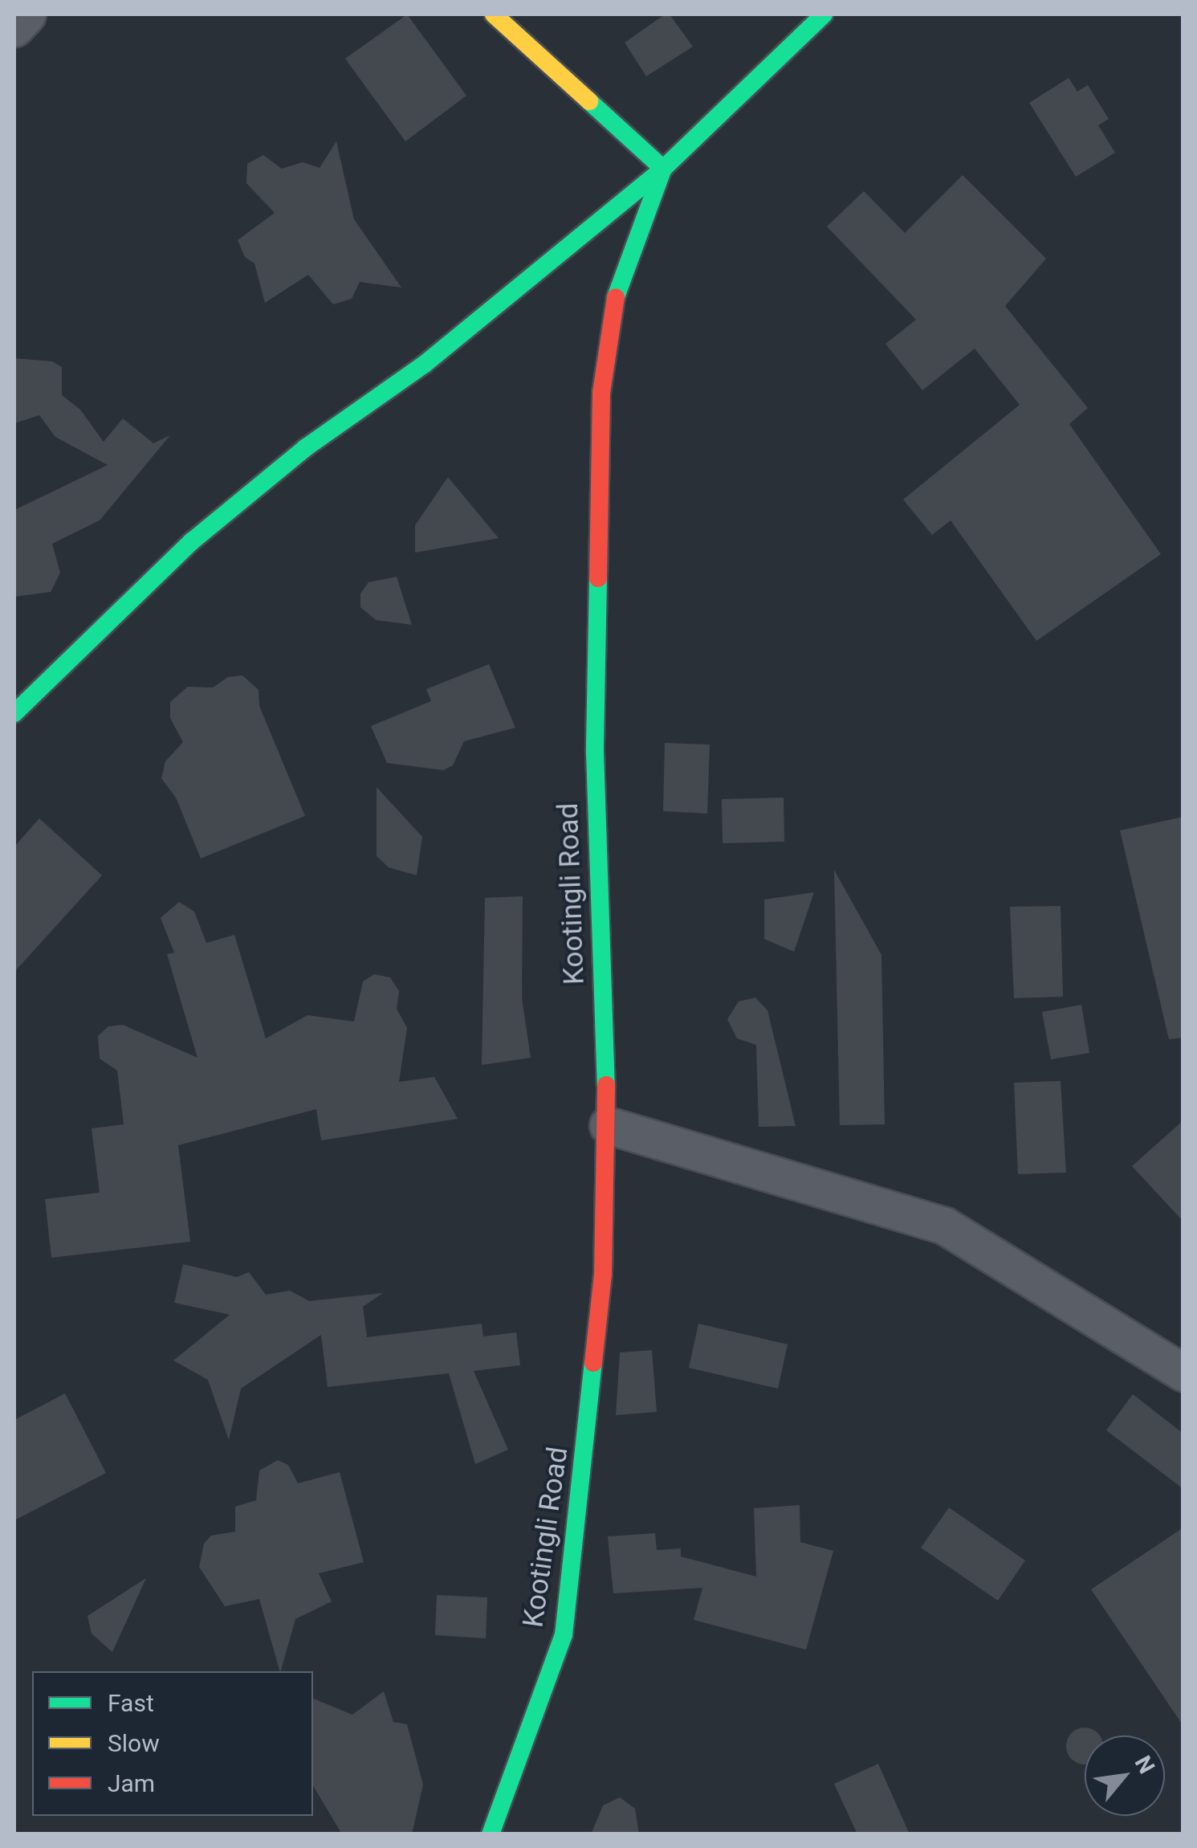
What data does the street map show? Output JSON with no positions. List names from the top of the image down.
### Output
{
  "streets": {
    "street": ["Kootingli Road"]
  },
  "legend": ["Fast", "Slow", "Jam"],
  "north": "top right"
}
